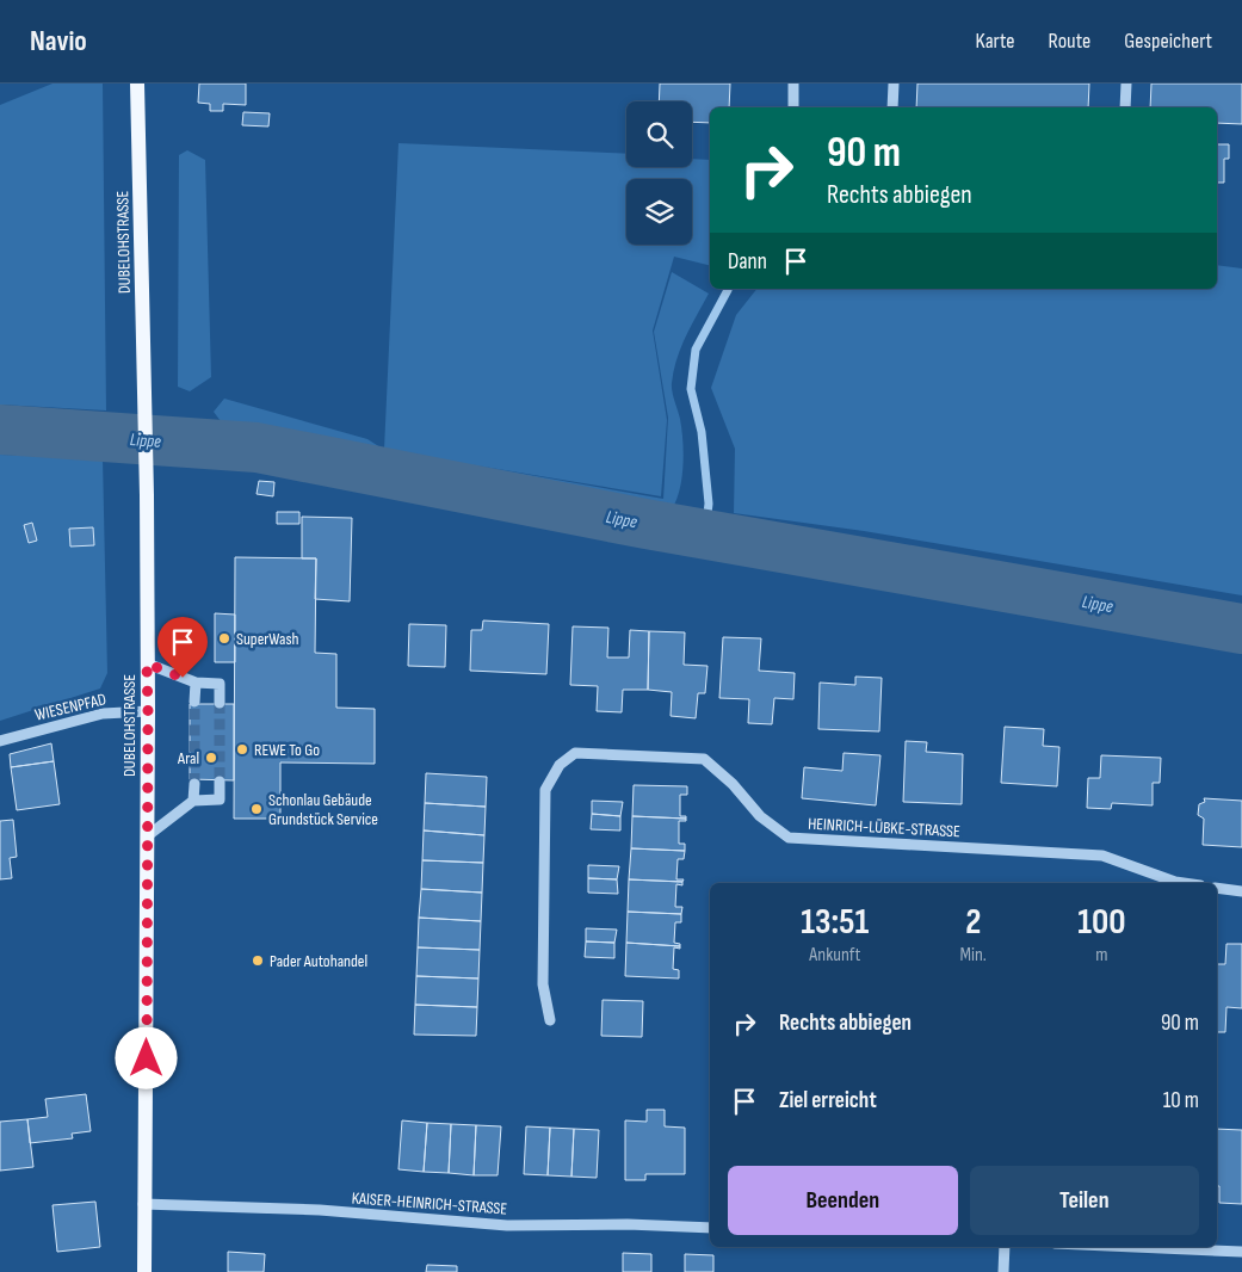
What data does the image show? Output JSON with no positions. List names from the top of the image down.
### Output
{
  "streets": {
    "main road": ["DUBELOHSTRASSE"],
    "street": ["WIESENPFAD", "HEINRICH-LÜBKE-STRASSE", "KAISER-HEINRICH-STRASSE"]
  },
  "crossings": [
    ["DUBELOHSTRASSE", "WIESENPFAD"],
    ["DUBELOHSTRASSE", "KAISER-HEINRICH-STRASSE"]
  ],
  "water": ["Lippe"],
  "places": [
    "SuperWash",
    "REWE To Go",
    "Aral",
    "Schonlau Gebäude Grundstück Service",
    "Pader Autohandel"
  ],
  "page": {
    "header": "Navio",
    "nav": ["Karte", "Route", "Gespeichert"],
    "turn": ["90 m", "Rechts abbiegen"],
    "then": "Dann",
    "eta": [
      "13:51",
      "Ankunft",
      "2",
      "Min.",
      "100",
      "m"
    ],
    "list": [
      {
        "name": "Rechts abbiegen",
        "value": "90 m"
      },
      {
        "name": "Ziel erreicht",
        "value": "10 m"
      }
    ],
    "buttons": ["Beenden", "Teilen"]
  }
}
